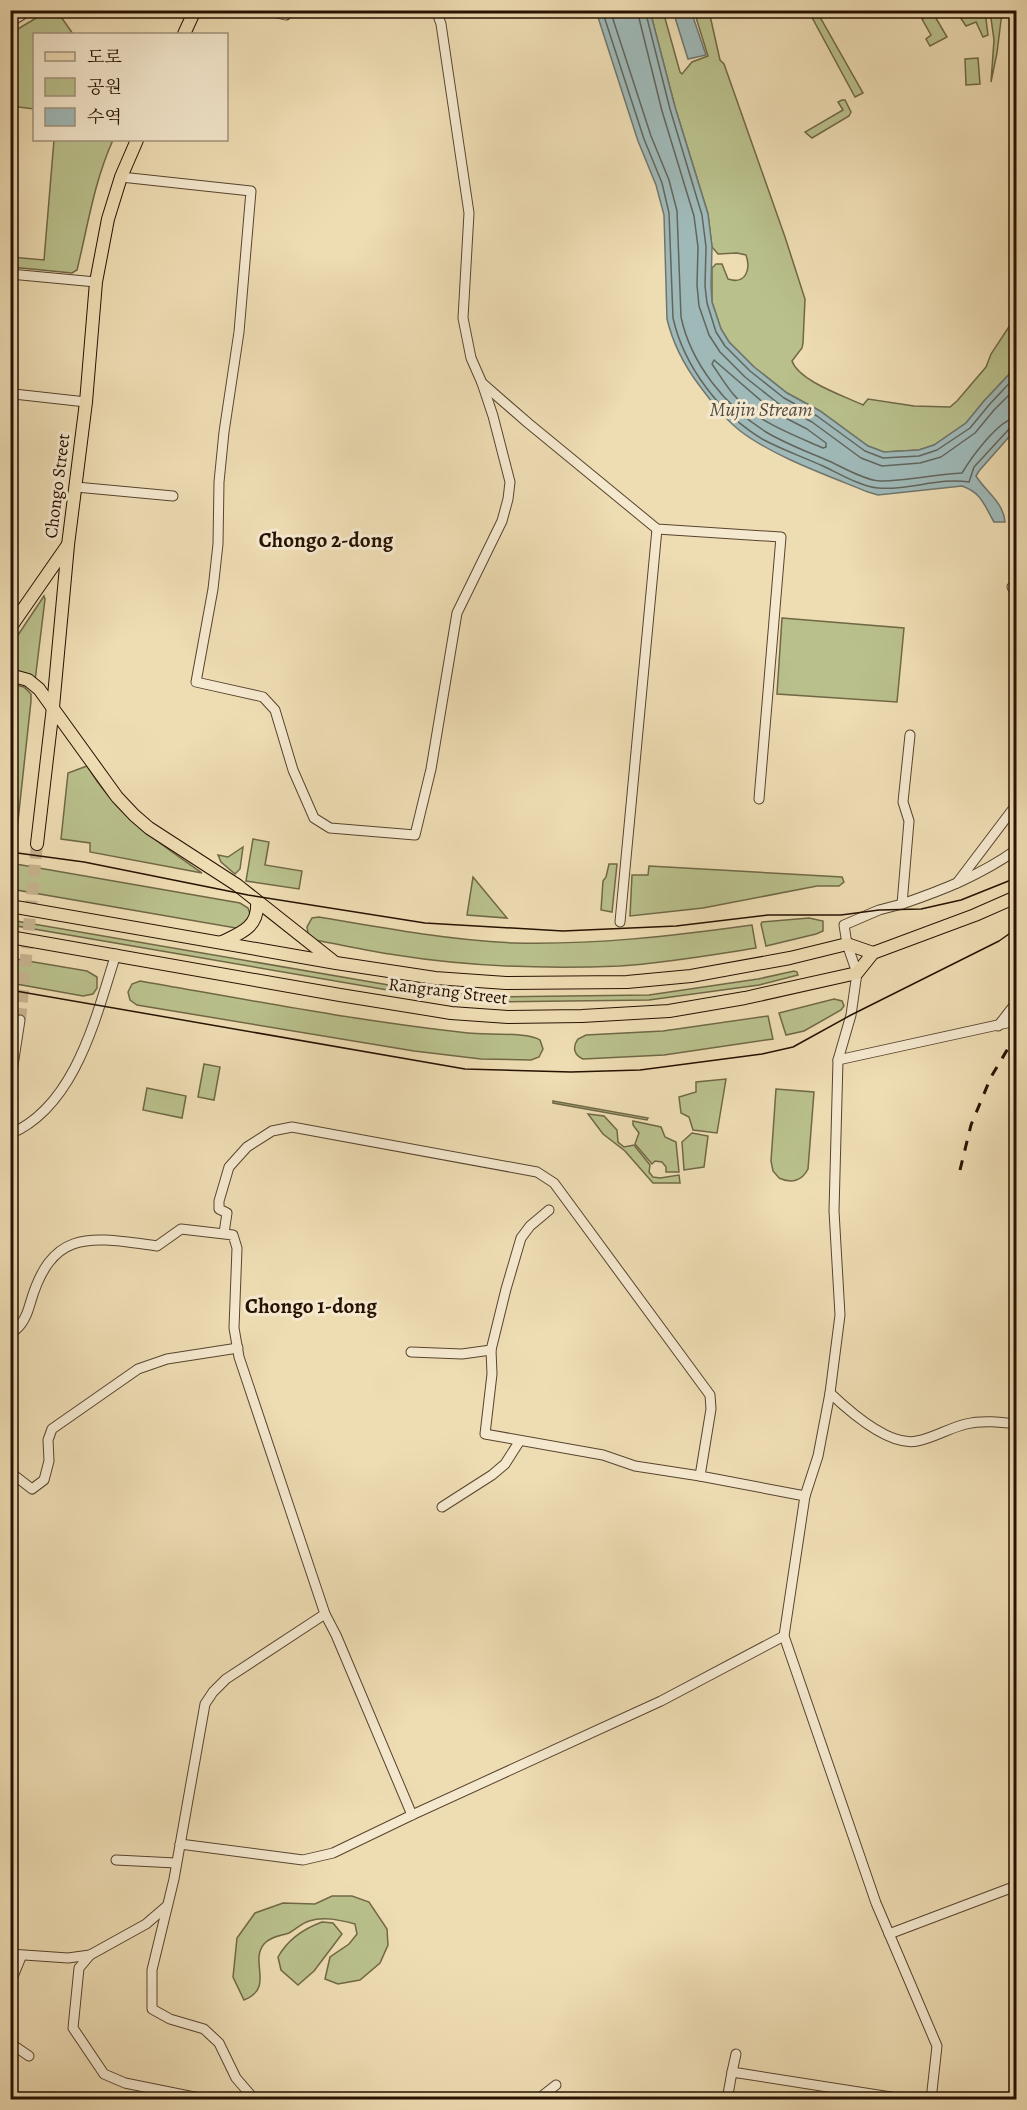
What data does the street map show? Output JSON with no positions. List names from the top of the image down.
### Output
{
  "streets": {
    "main road": ["Chongo Street", "Rangrang Street"]
  },
  "districts": ["Chongo 2-dong", "Chongo 1-dong"],
  "water": ["Mujin Stream"],
  "legend": ["도로", "공원", "수역"]
}
